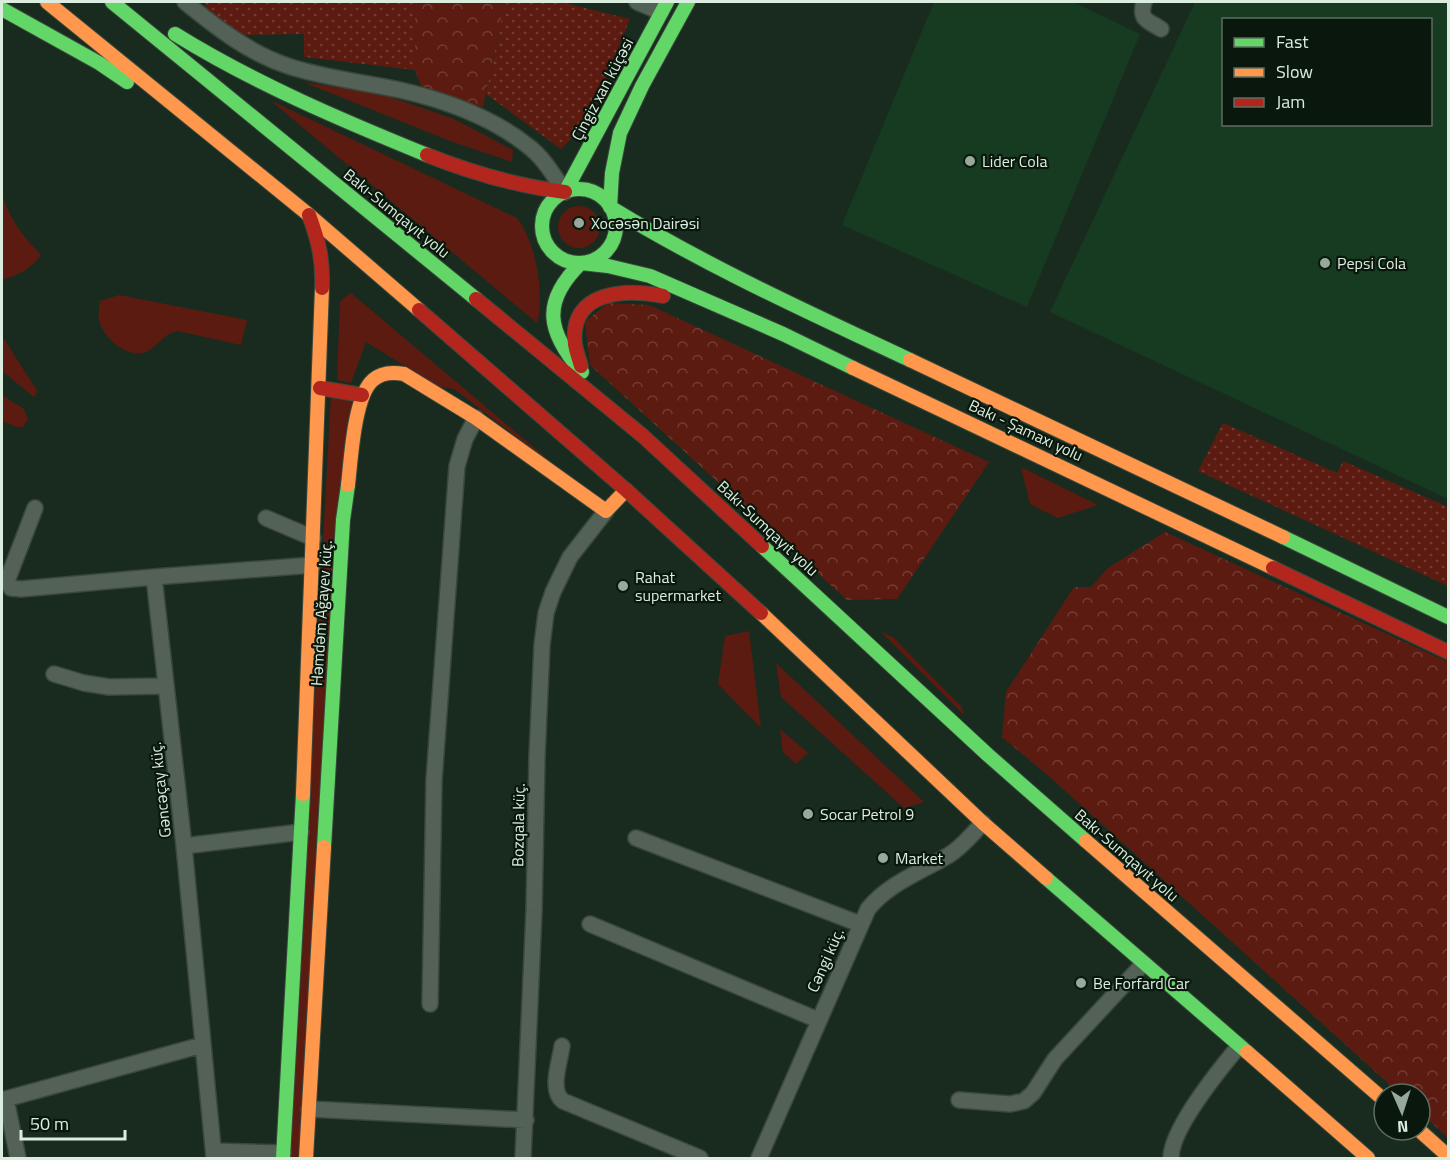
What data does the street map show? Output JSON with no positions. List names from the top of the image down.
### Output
{
  "streets": {
    "main road": [
      "Çingiz xan küçəsi",
      "Bakı-Sumqayıt yolu",
      "Bakı - Şamaxı yolu",
      "Həmdəm Ağayev küç."
    ],
    "street": ["Gəncəçay küç.", "Bozqala küç.", "Cəngi küç."]
  },
  "crossings": [
    ["Çingiz xan küçəsi", "Bakı - Şamaxı yolu"]
  ],
  "places": [
    "Lider Cola",
    "Xocəsən Dairəsi",
    "Pepsi Cola",
    "Rahat supermarket",
    "Socar Petrol 9",
    "Market",
    "Be Forfard Car"
  ],
  "legend": ["Fast", "Slow", "Jam"],
  "scale_bar": "50 m",
  "north": "bottom"
}
